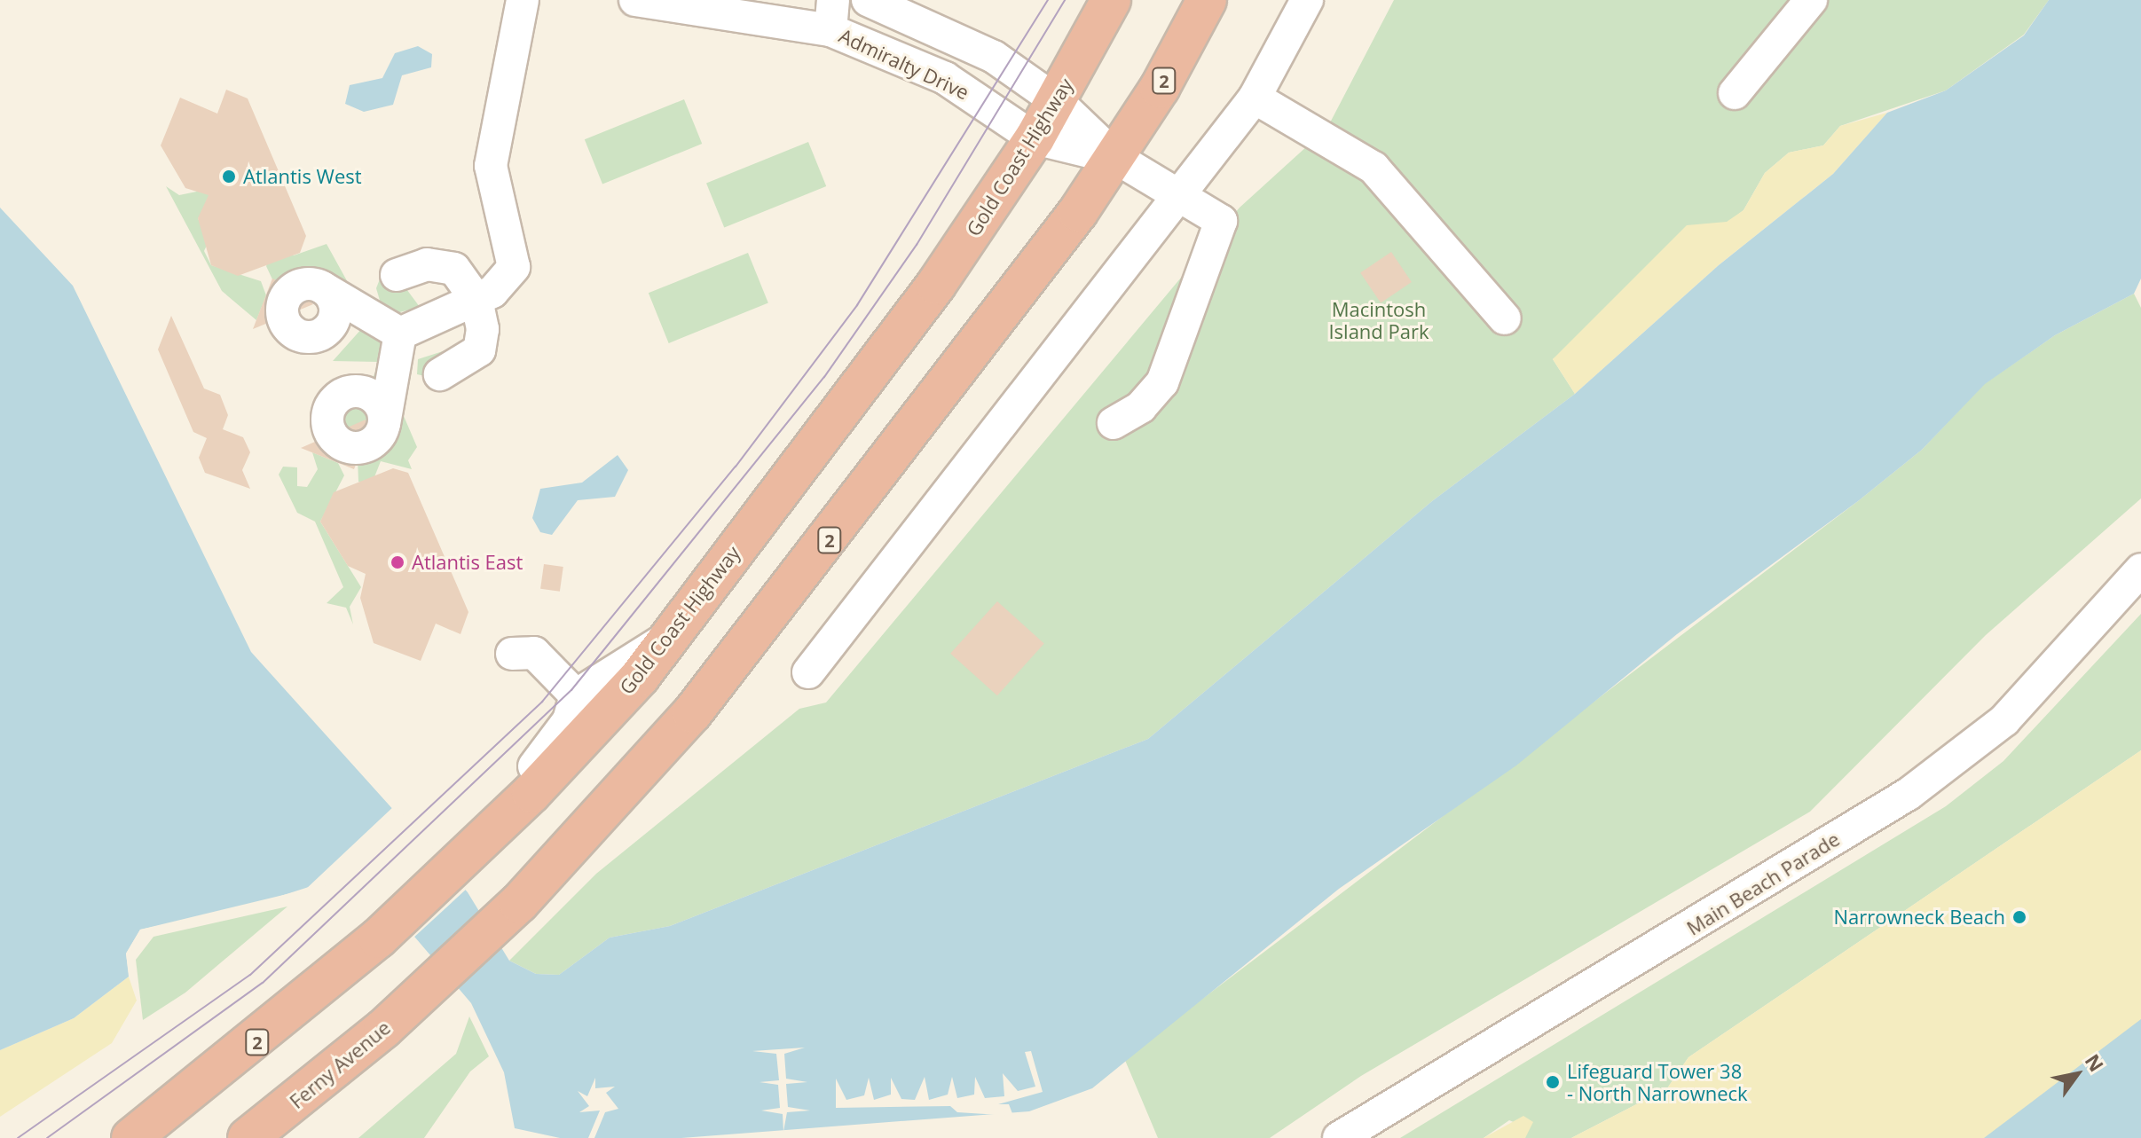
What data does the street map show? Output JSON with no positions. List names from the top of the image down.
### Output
{
  "streets": {
    "highway": ["2", "Gold Coast Highway", "Ferny Avenue"],
    "street": ["Admiralty Drive", "Main Beach Parade"]
  },
  "crossings": [
    ["Admiralty Drive", "Gold Coast Highway"],
    ["2", "Ferny Avenue"]
  ],
  "parks": ["Macintosh Island Park"],
  "places": [
    "Atlantis West",
    "Atlantis East",
    "Narrowneck Beach",
    "Lifeguard Tower 38 - North Narrowneck"
  ],
  "north": "top right"
}
